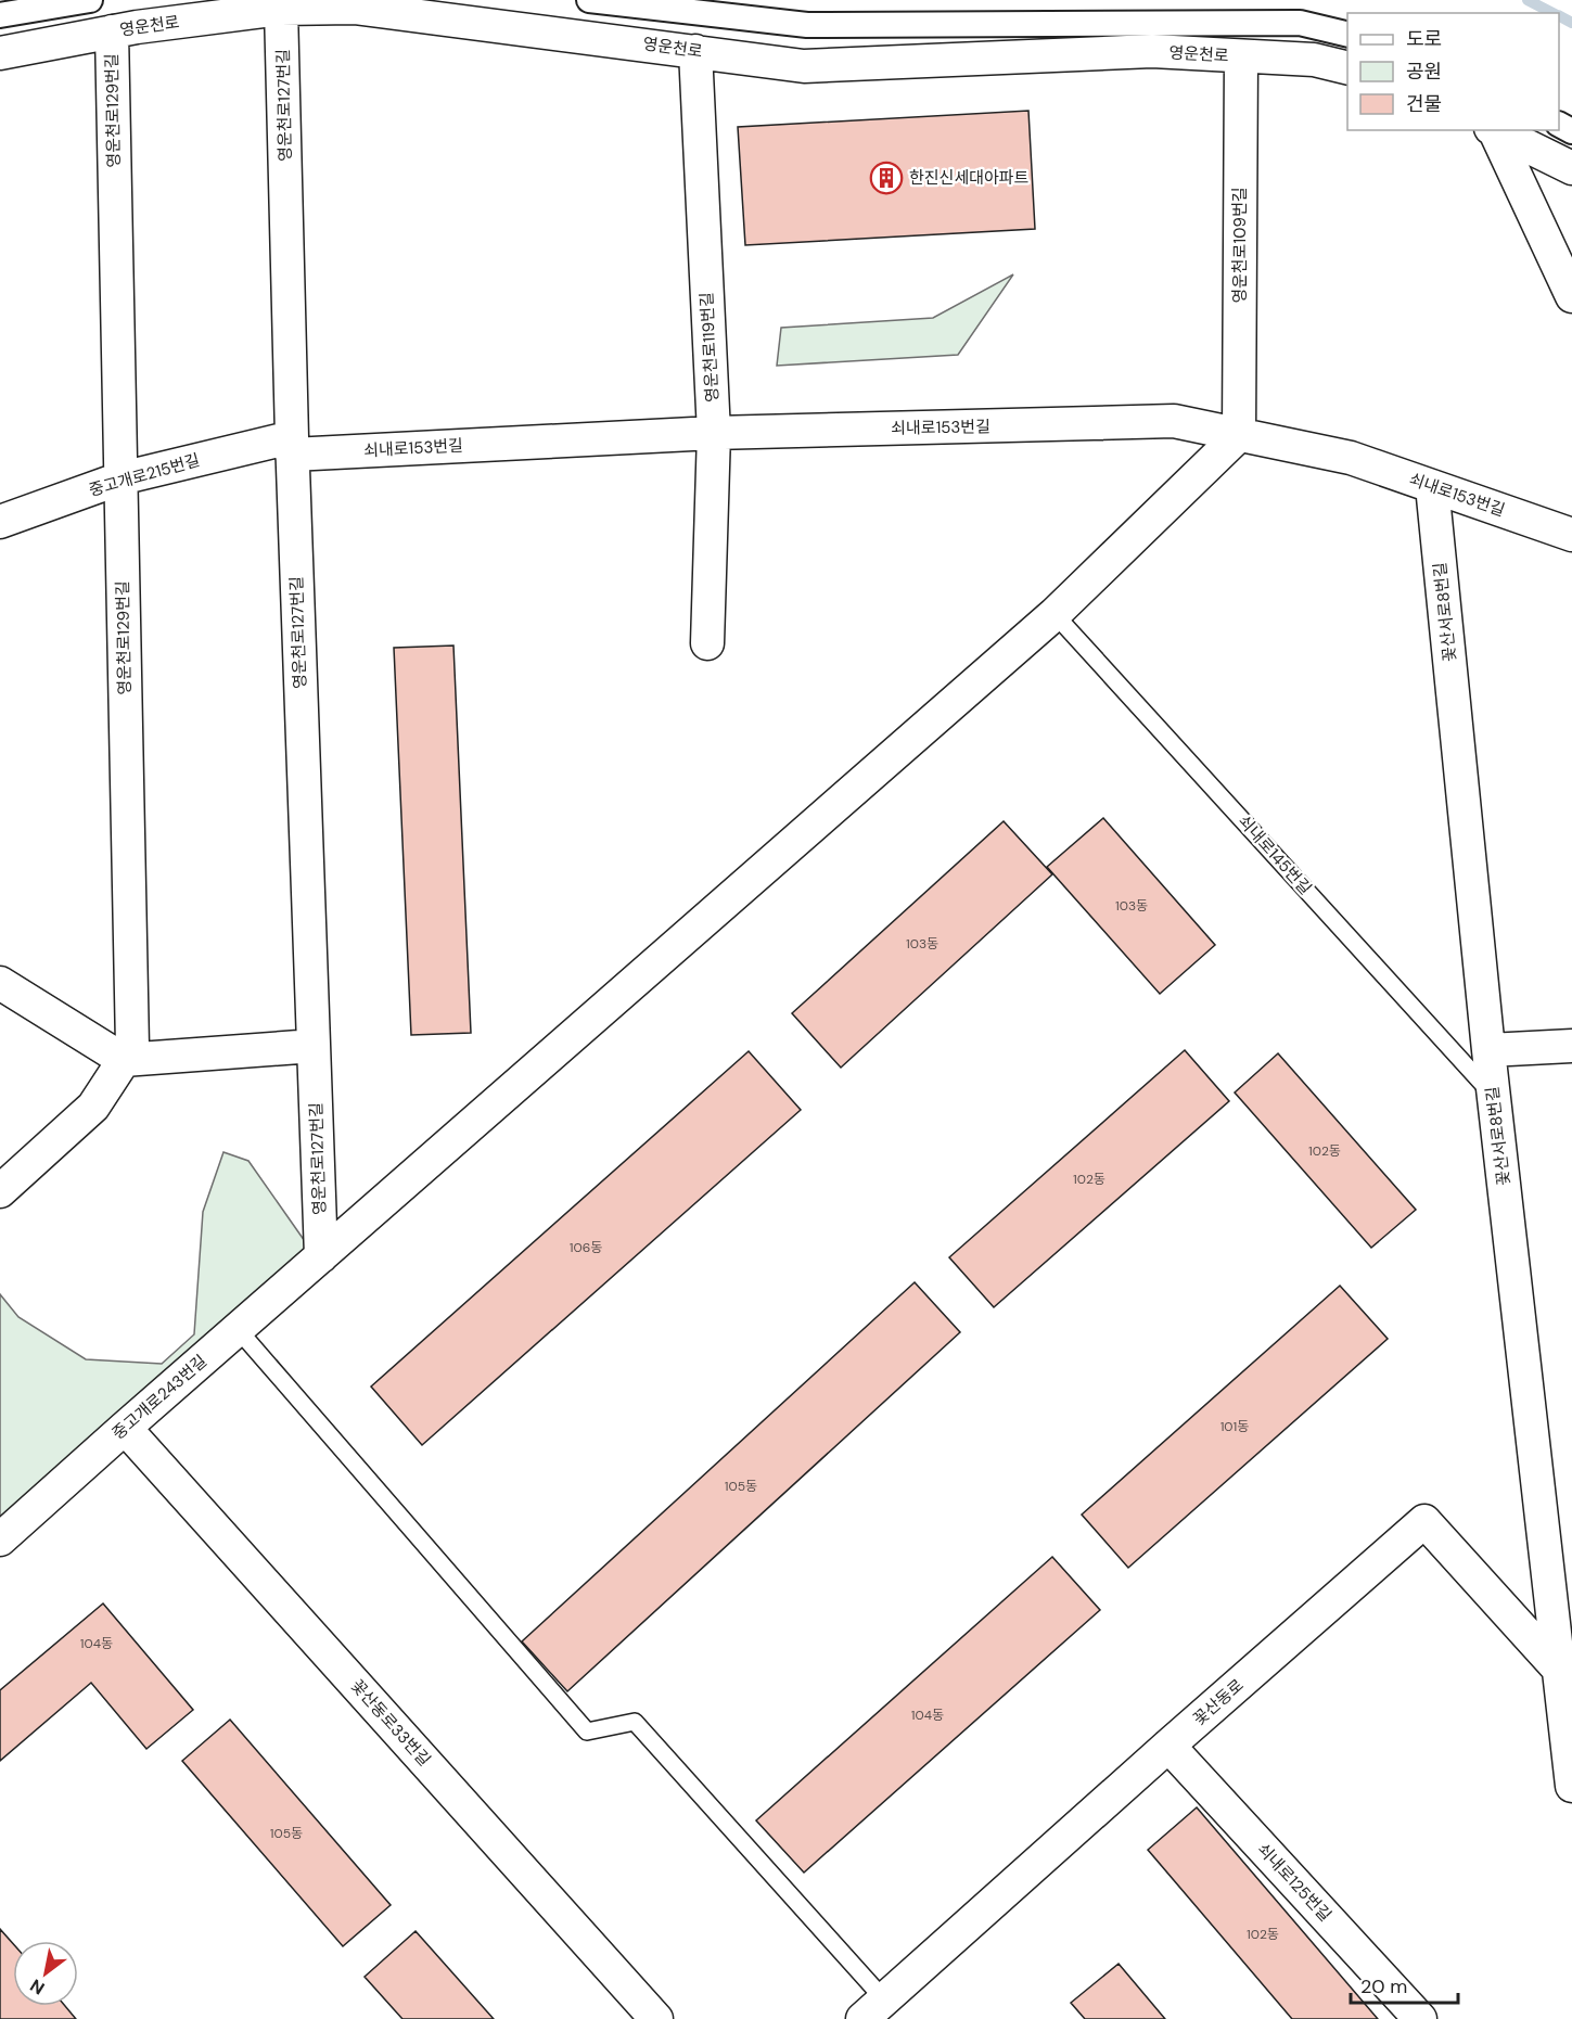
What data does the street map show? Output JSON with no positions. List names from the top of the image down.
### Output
{
  "streets": {
    "street": [
      "영운천로",
      "영운천로127번길",
      "영운천로129번길",
      "영운천로109번길",
      "영운천로119번길",
      "쇠내로153번길",
      "중고개로215번길",
      "꽃산서로8번길",
      "중고개로243번길",
      "꽃산동로",
      "꽃산동로33번길",
      "쇠내로125번길"
    ],
    "lane": ["쇠내로145번길"]
  },
  "crossings": [
    ["영운천로", "영운천로127번길"],
    ["영운천로", "영운천로129번길"],
    ["영운천로", "영운천로109번길"],
    ["영운천로", "영운천로119번길"],
    ["영운천로127번길", "쇠내로153번길"],
    ["영운천로127번길", "중고개로215번길"],
    ["영운천로127번길", "중고개로243번길"],
    ["영운천로129번길", "중고개로215번길"],
    ["영운천로109번길", "쇠내로153번길"],
    ["영운천로109번길", "중고개로243번길"],
    ["영운천로119번길", "쇠내로153번길"],
    ["쇠내로153번길", "중고개로215번길"],
    ["쇠내로153번길", "꽃산서로8번길"],
    ["쇠내로153번길", "중고개로243번길"],
    ["꽃산서로8번길", "쇠내로145번길"],
    ["꽃산서로8번길", "꽃산동로"],
    ["쇠내로145번길", "중고개로243번길"],
    ["중고개로243번길", "꽃산동로33번길"],
    ["꽃산동로", "쇠내로125번길"]
  ],
  "places": {
    "building": ["한진신세대아파트"]
  },
  "house_numbers": [
    "103동",
    "103동",
    "102동",
    "102동",
    "106동",
    "101동",
    "105동",
    "104동",
    "104동",
    "105동",
    "102동"
  ],
  "legend": ["도로", "공원", "건물"],
  "scale_bar": "20 m",
  "north": "bottom left"
}
